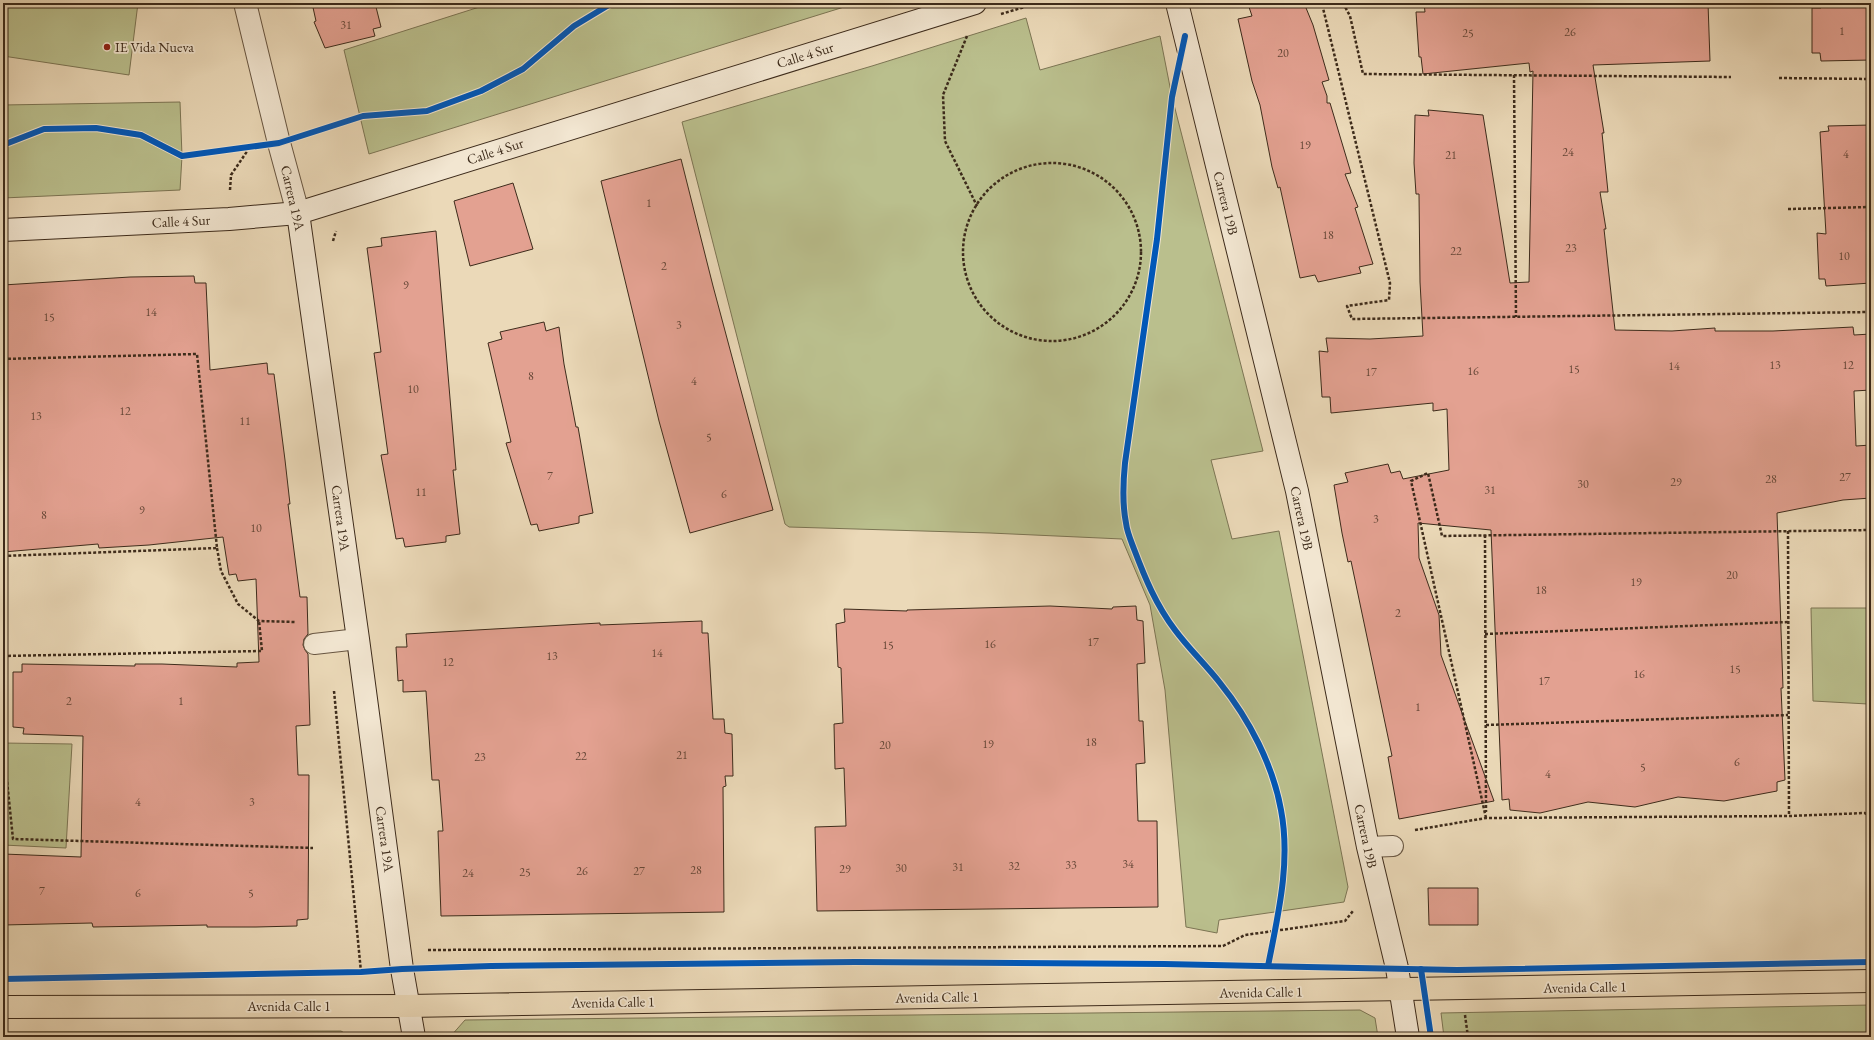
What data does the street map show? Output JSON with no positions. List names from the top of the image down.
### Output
{
  "streets": {
    "main road": [
      "Calle 4 Sur",
      "Carrera 19A",
      "Carrera 19B",
      "Avenida Calle 1"
    ]
  },
  "crossings": [
    ["Calle 4 Sur", "Carrera 19A"],
    ["Carrera 19A", "Avenida Calle 1"],
    ["Carrera 19B", "Avenida Calle 1"]
  ],
  "places": ["IE Vida Nueva"],
  "house_numbers": [
    "31",
    "1",
    "26",
    "25",
    "20",
    "19",
    "24",
    "4",
    "21",
    "1",
    "18",
    "23",
    "22",
    "10",
    "2",
    "9",
    "14",
    "15",
    "3",
    "13",
    "12",
    "14",
    "15",
    "16",
    "17",
    "8",
    "4",
    "10",
    "12",
    "13",
    "11",
    "5",
    "7",
    "27",
    "28",
    "29",
    "30",
    "31",
    "11",
    "6",
    "9",
    "8",
    "3",
    "10",
    "20",
    "19",
    "18",
    "2",
    "17",
    "16",
    "15",
    "14",
    "13",
    "12",
    "15",
    "16",
    "17",
    "2",
    "1",
    "1",
    "18",
    "19",
    "20",
    "21",
    "22",
    "23",
    "6",
    "5",
    "4",
    "4",
    "3",
    "34",
    "33",
    "32",
    "31",
    "30",
    "29",
    "28",
    "26",
    "27",
    "25",
    "24",
    "7",
    "6",
    "5"
  ]
}
